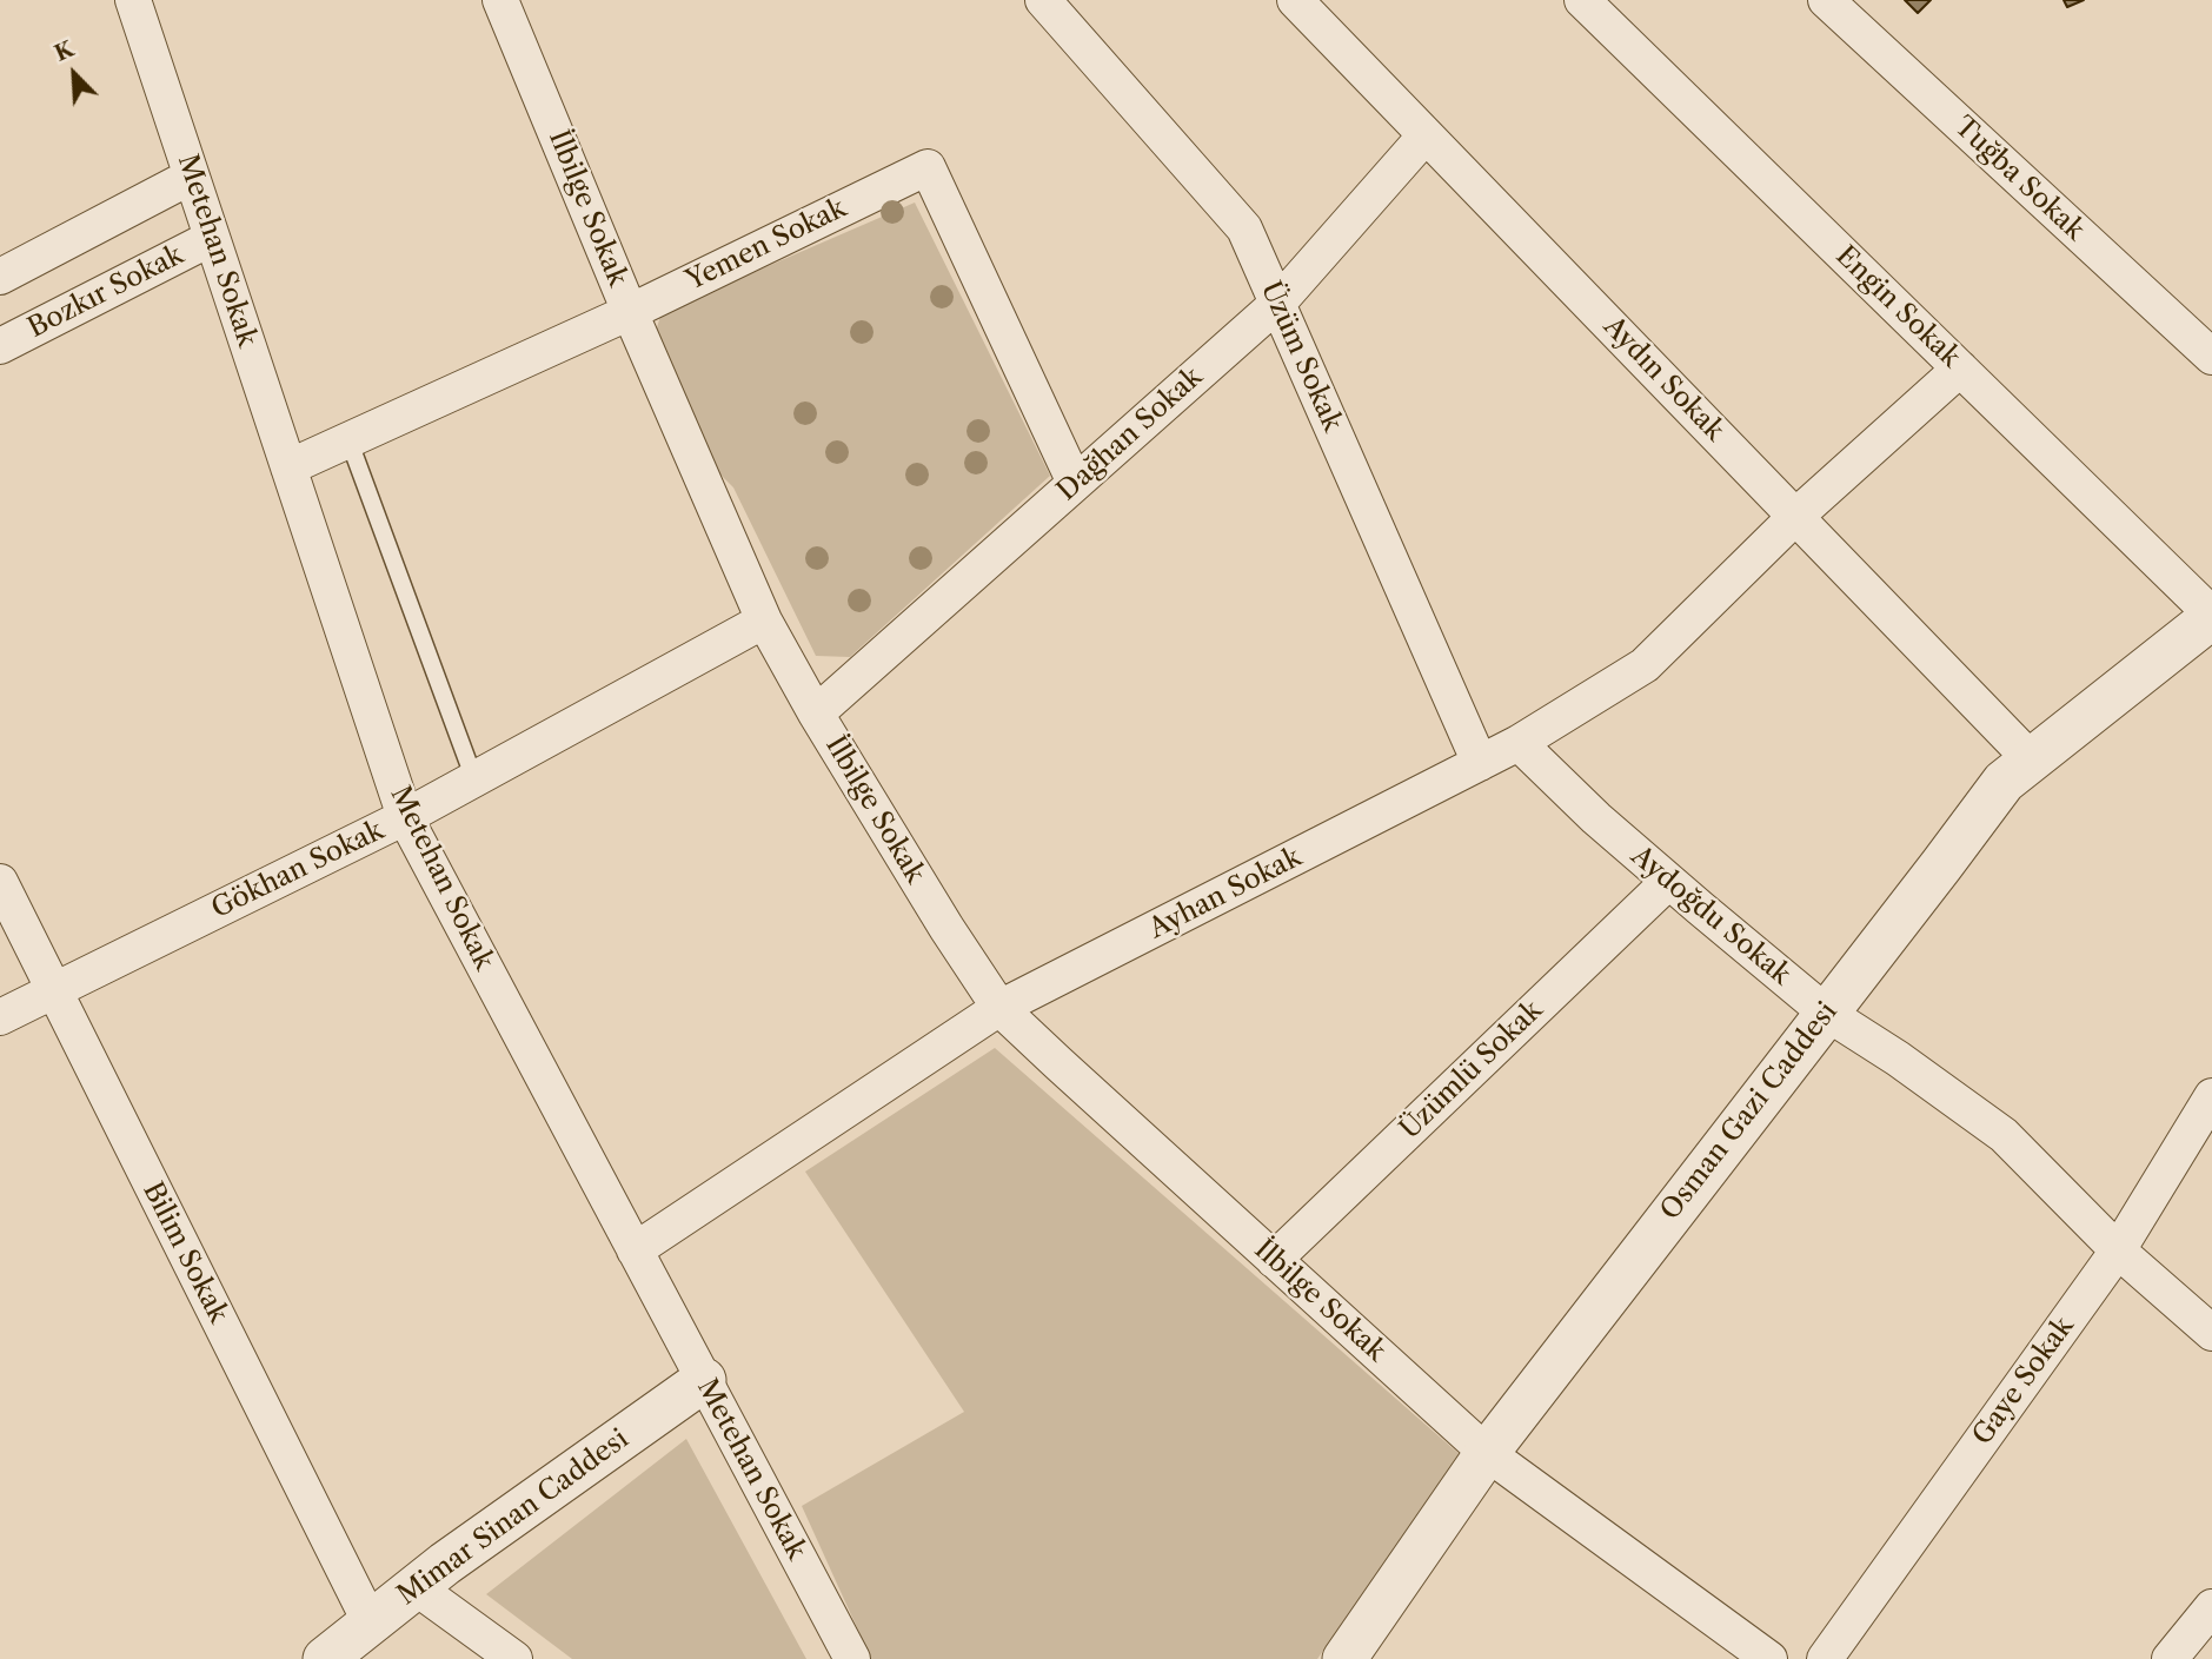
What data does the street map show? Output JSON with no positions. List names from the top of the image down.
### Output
{
  "streets": {
    "street": [
      "Tuğba Sokak",
      "İlbilge Sokak",
      "Yemen Sokak",
      "Metehan Sokak",
      "Bozkır Sokak",
      "Engin Sokak",
      "Üzüm Sokak",
      "Aydın Sokak",
      "Dağhan Sokak",
      "Gökhan Sokak",
      "Ayhan Sokak",
      "Aydoğdu Sokak",
      "Üzümlü Sokak",
      "Osman Gazi Caddesi",
      "Bilim Sokak",
      "Gaye Sokak",
      "Mimar Sinan Caddesi"
    ]
  },
  "crossings": [
    ["İlbilge Sokak", "Yemen Sokak"],
    ["İlbilge Sokak", "Dağhan Sokak"],
    ["İlbilge Sokak", "Gökhan Sokak"],
    ["İlbilge Sokak", "Ayhan Sokak"],
    ["İlbilge Sokak", "Üzümlü Sokak"],
    ["İlbilge Sokak", "Osman Gazi Caddesi"],
    ["Yemen Sokak", "Metehan Sokak"],
    ["Yemen Sokak", "Dağhan Sokak"],
    ["Metehan Sokak", "Bozkır Sokak"],
    ["Metehan Sokak", "Gökhan Sokak"],
    ["Metehan Sokak", "Ayhan Sokak"],
    ["Metehan Sokak", "Mimar Sinan Caddesi"],
    ["Engin Sokak", "Ayhan Sokak"],
    ["Engin Sokak", "Osman Gazi Caddesi"],
    ["Üzüm Sokak", "Dağhan Sokak"],
    ["Üzüm Sokak", "Ayhan Sokak"],
    ["Aydın Sokak", "Dağhan Sokak"],
    ["Aydın Sokak", "Ayhan Sokak"],
    ["Aydın Sokak", "Osman Gazi Caddesi"],
    ["Gökhan Sokak", "Bilim Sokak"],
    ["Ayhan Sokak", "Aydoğdu Sokak"],
    ["Aydoğdu Sokak", "Üzümlü Sokak"],
    ["Aydoğdu Sokak", "Osman Gazi Caddesi"],
    ["Aydoğdu Sokak", "Gaye Sokak"],
    ["Bilim Sokak", "Mimar Sinan Caddesi"]
  ],
  "north": "top left"
}
